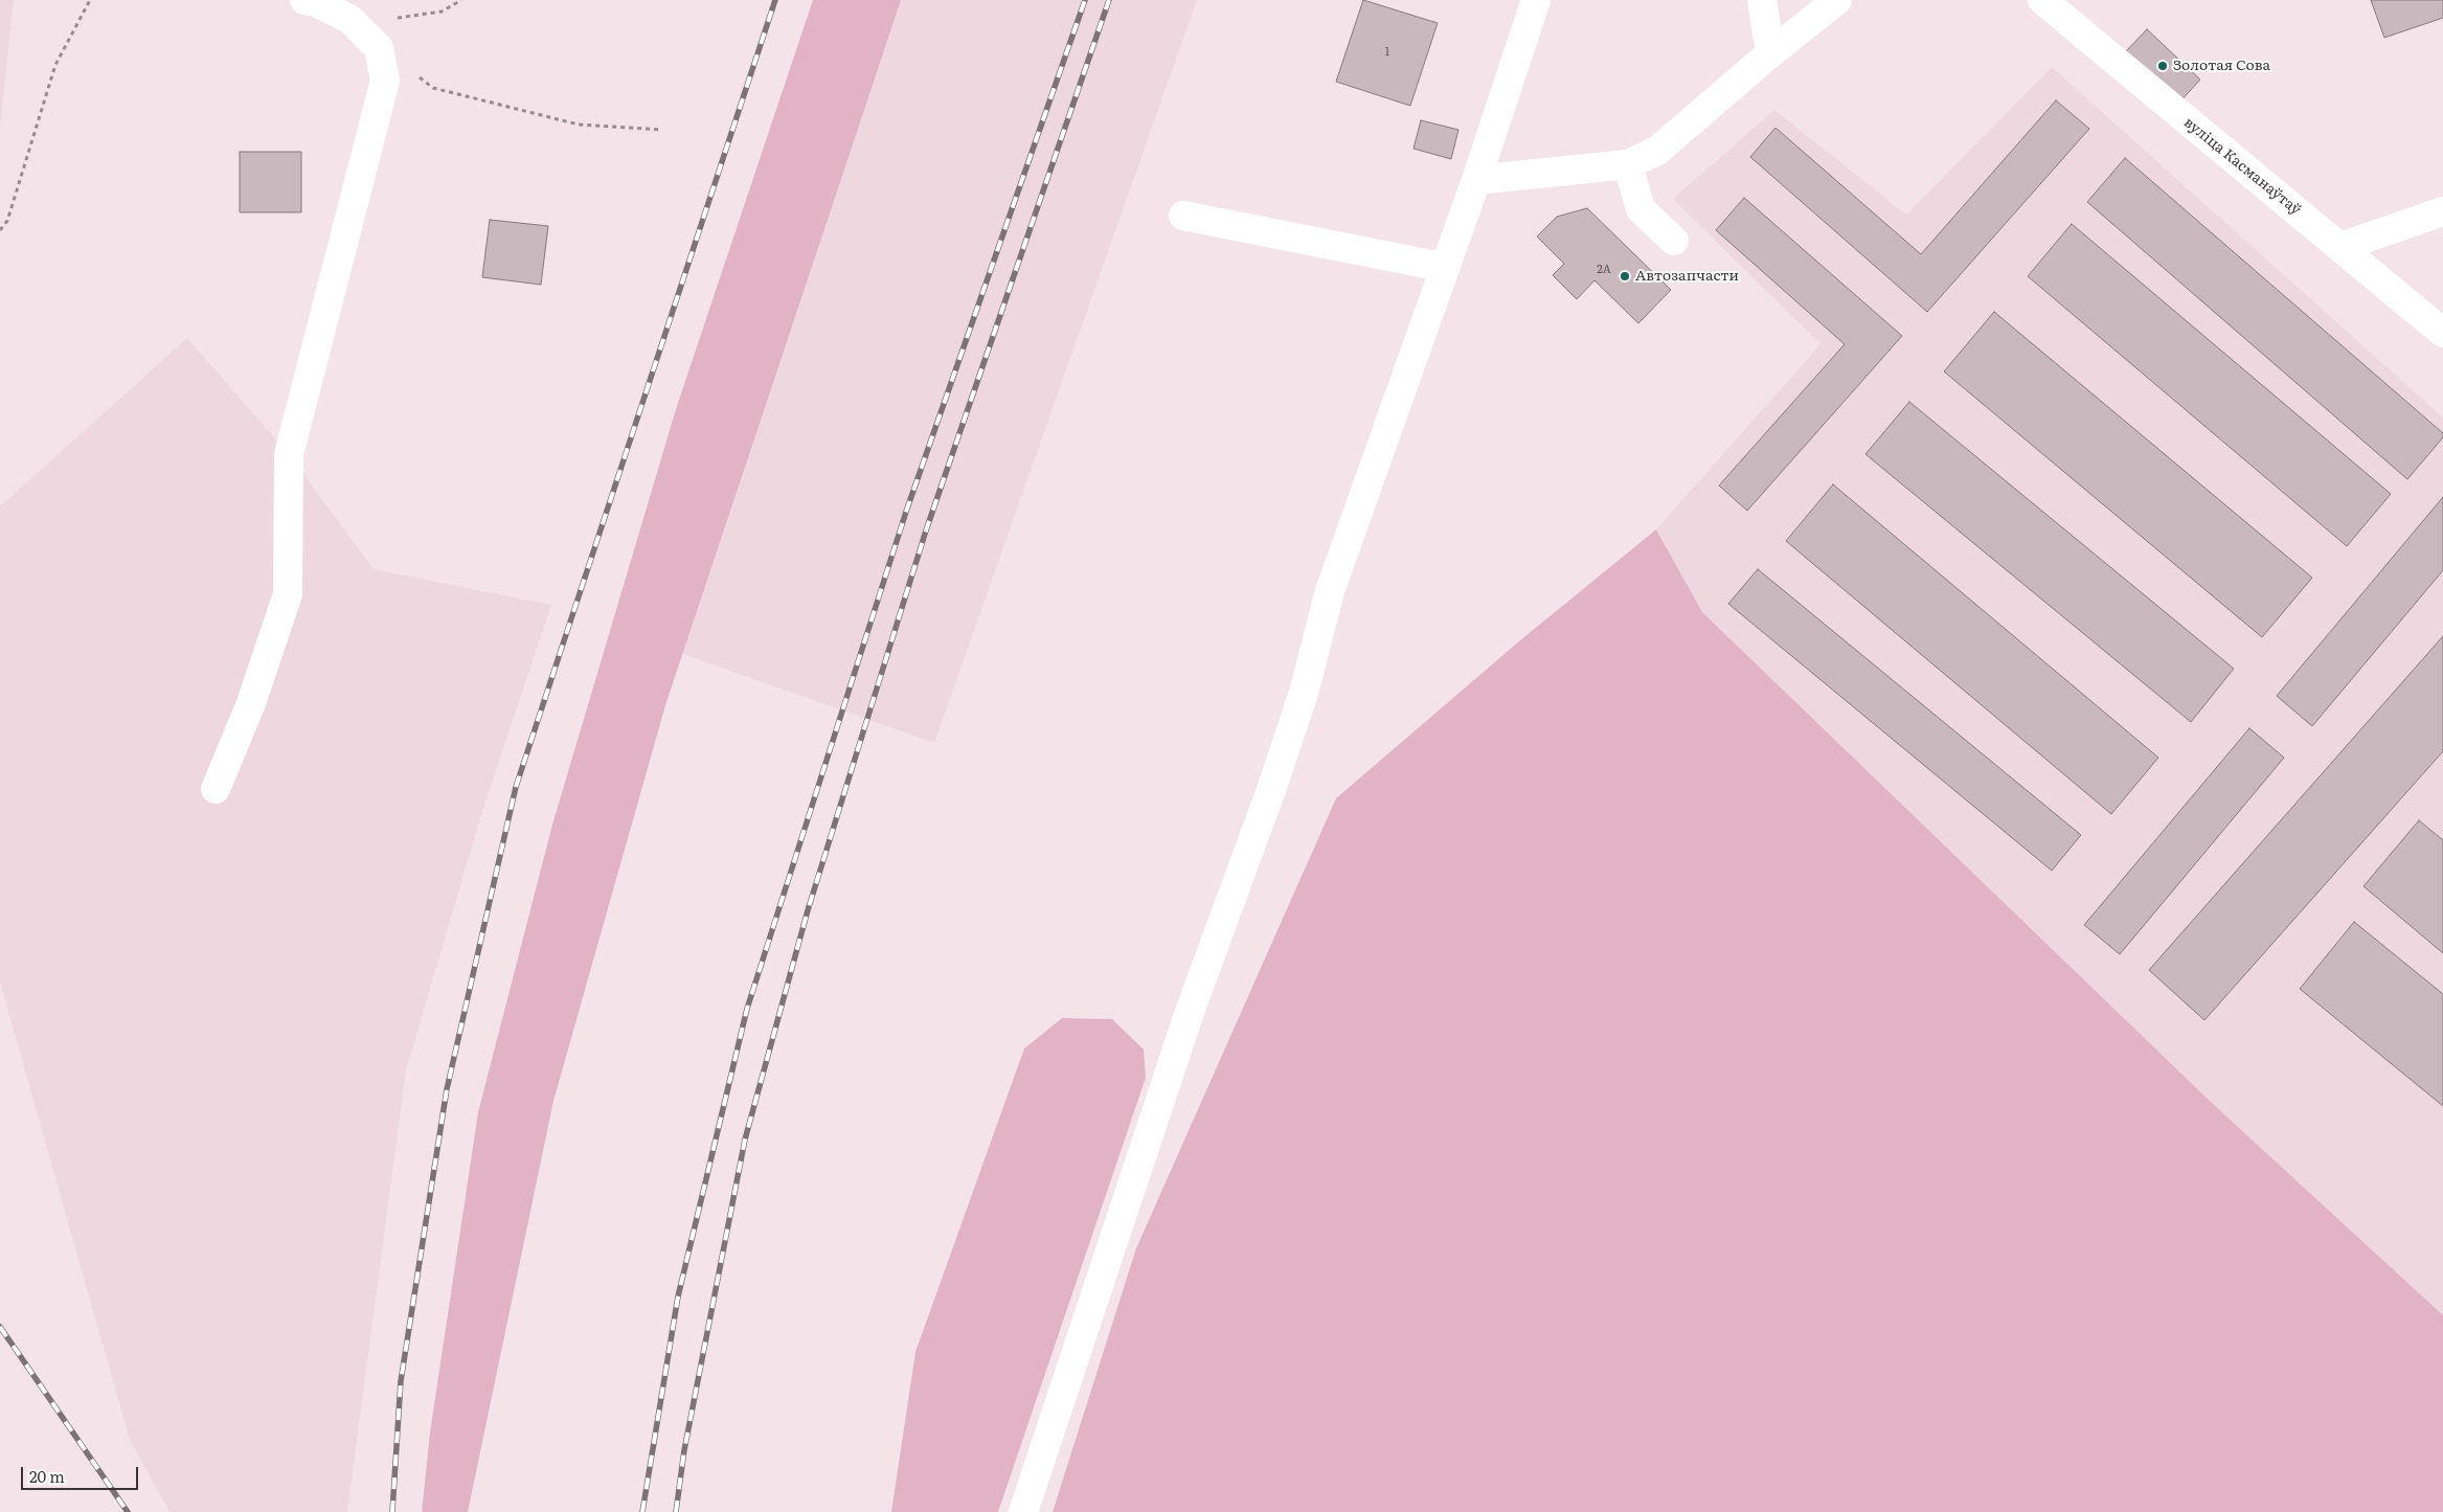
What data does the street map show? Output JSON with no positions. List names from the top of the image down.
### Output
{
  "streets": {
    "street": ["вуліца Касманаўтаў"]
  },
  "places": ["Золотая Сова", "Автозапчасти"],
  "house_numbers": ["1", "2А"],
  "scale_bar": "20 m"
}
